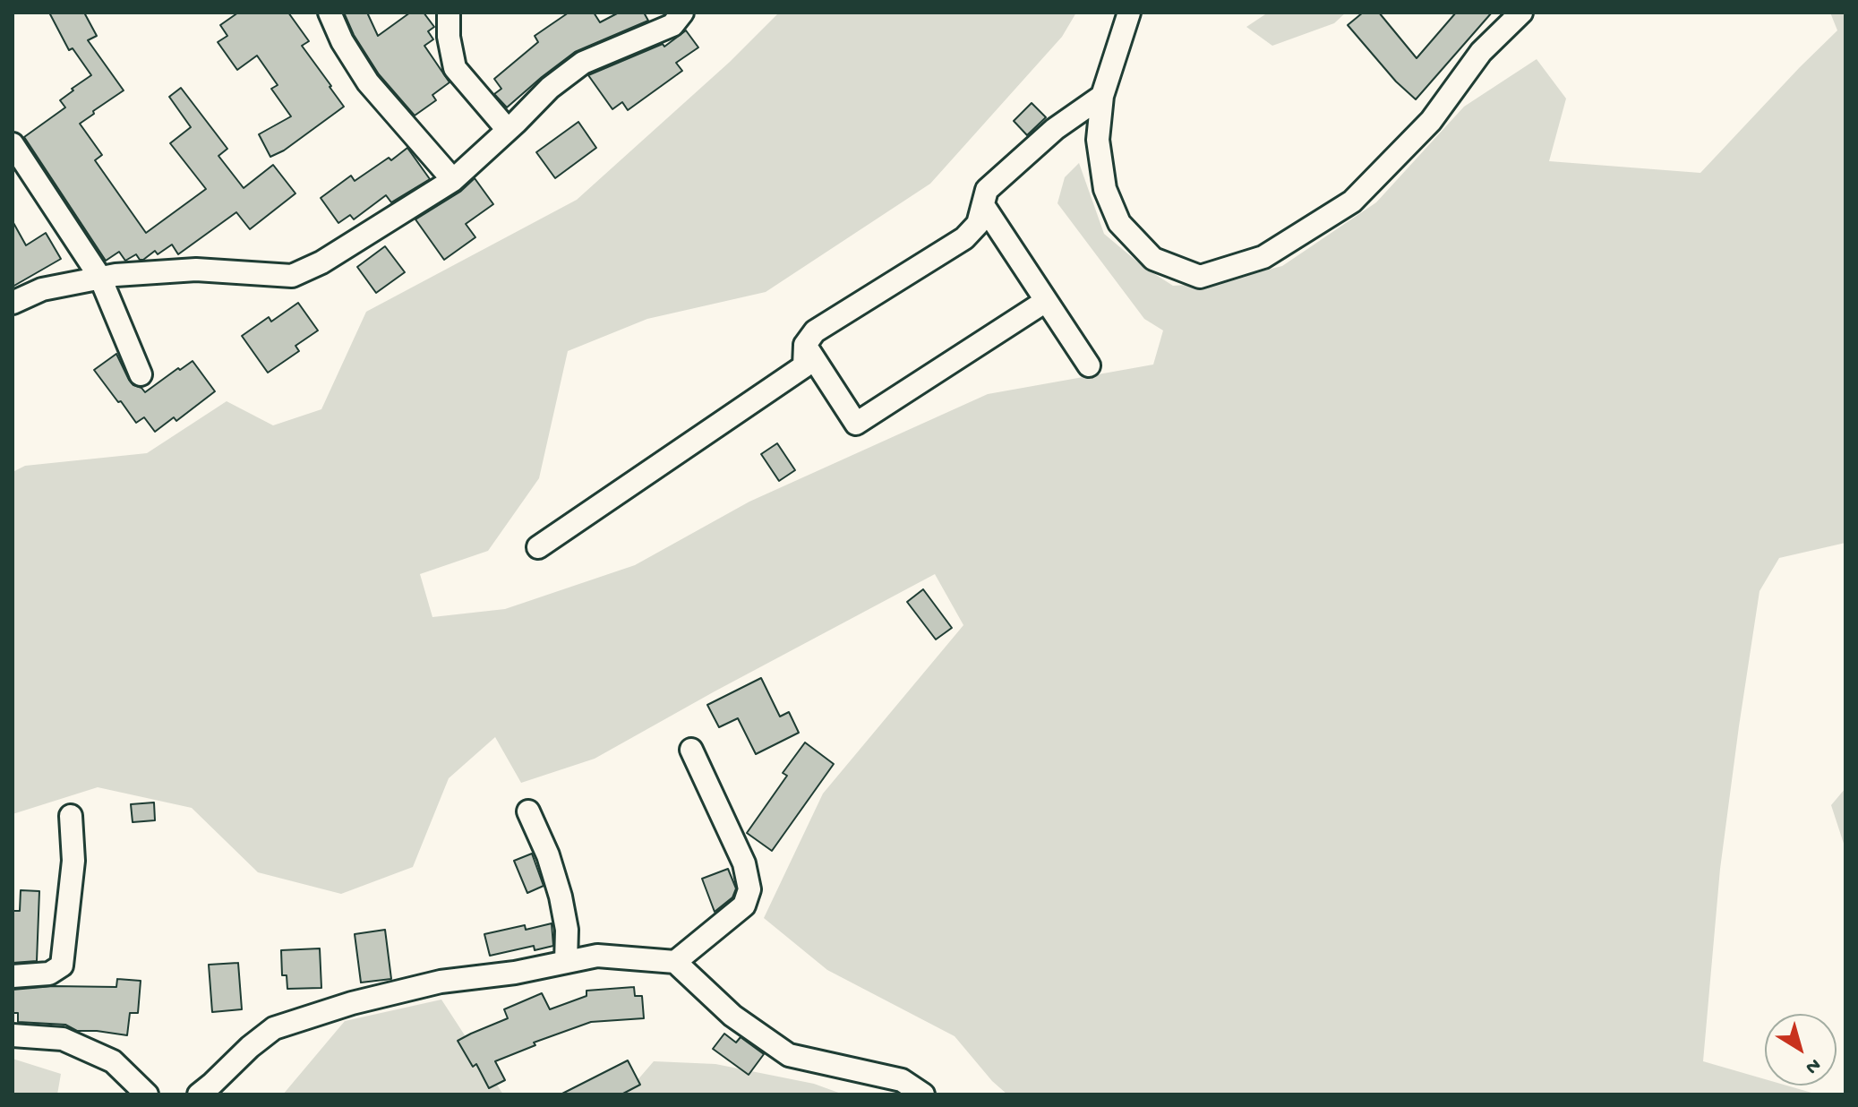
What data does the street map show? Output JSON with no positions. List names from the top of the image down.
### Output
{
  "north": "bottom right"
}
